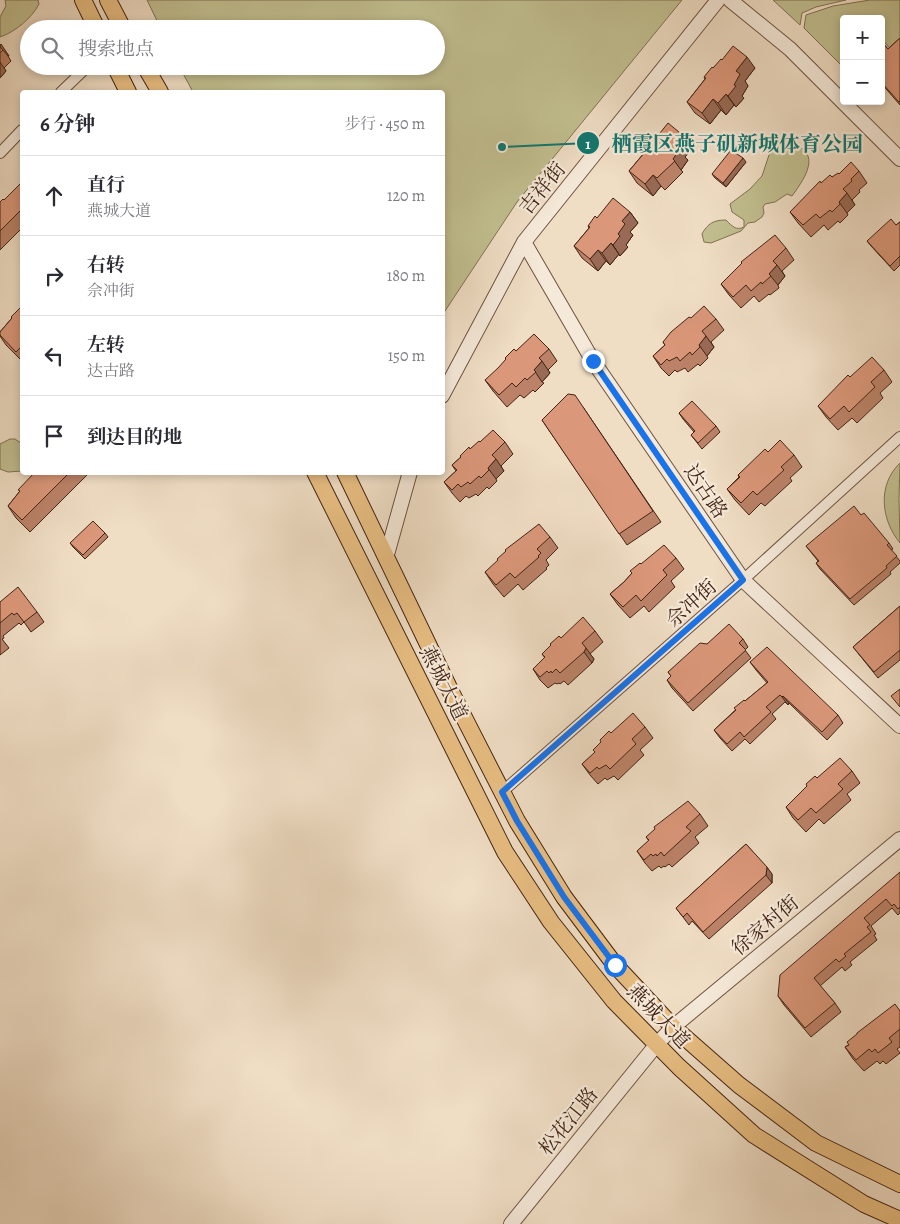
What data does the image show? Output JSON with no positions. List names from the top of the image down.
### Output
{
  "streets": {
    "main road": ["燕城大道"],
    "street": [
      "吉祥街",
      "达古路",
      "佘冲街",
      "徐家村街",
      "松花江路"
    ]
  },
  "crossings": [
    ["吉祥街", "达古路"],
    ["达古路", "佘冲街"],
    ["佘冲街", "燕城大道"],
    ["燕城大道", "徐家村街"],
    ["燕城大道", "松花江路"],
    ["徐家村街", "松花江路"]
  ],
  "places": ["栖霞区燕子矶新城体育公园"],
  "page": {
    "map_buttons": ["+", "−"],
    "search": "搜索地点",
    "heading": ["6 分钟", "步行 · 450 m"],
    "list": [
      ["直行", "燕城大道", "120 m"],
      ["右转", "佘冲街", "180 m"],
      ["左转", "达古路", "150 m"],
      "到达目的地"
    ]
  }
}
